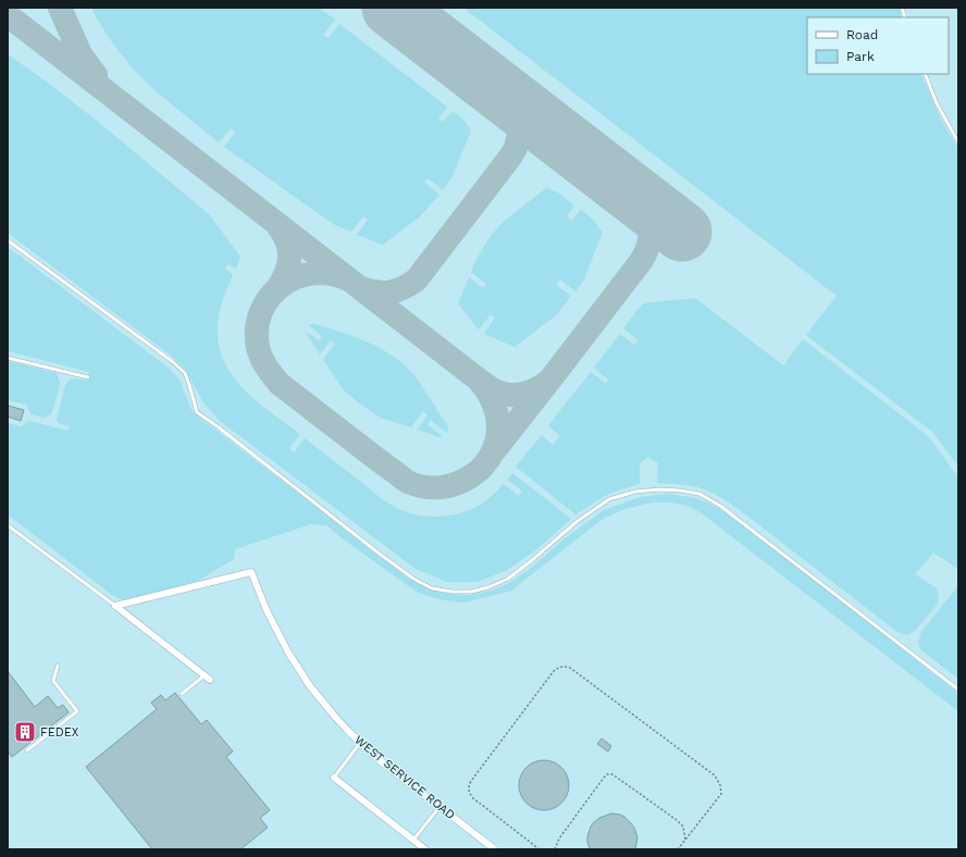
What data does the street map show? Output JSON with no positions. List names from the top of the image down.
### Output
{
  "streets": {
    "street": ["WEST SERVICE ROAD"]
  },
  "places": {
    "building": ["FEDEX"]
  },
  "legend": ["Road", "Park"]
}
